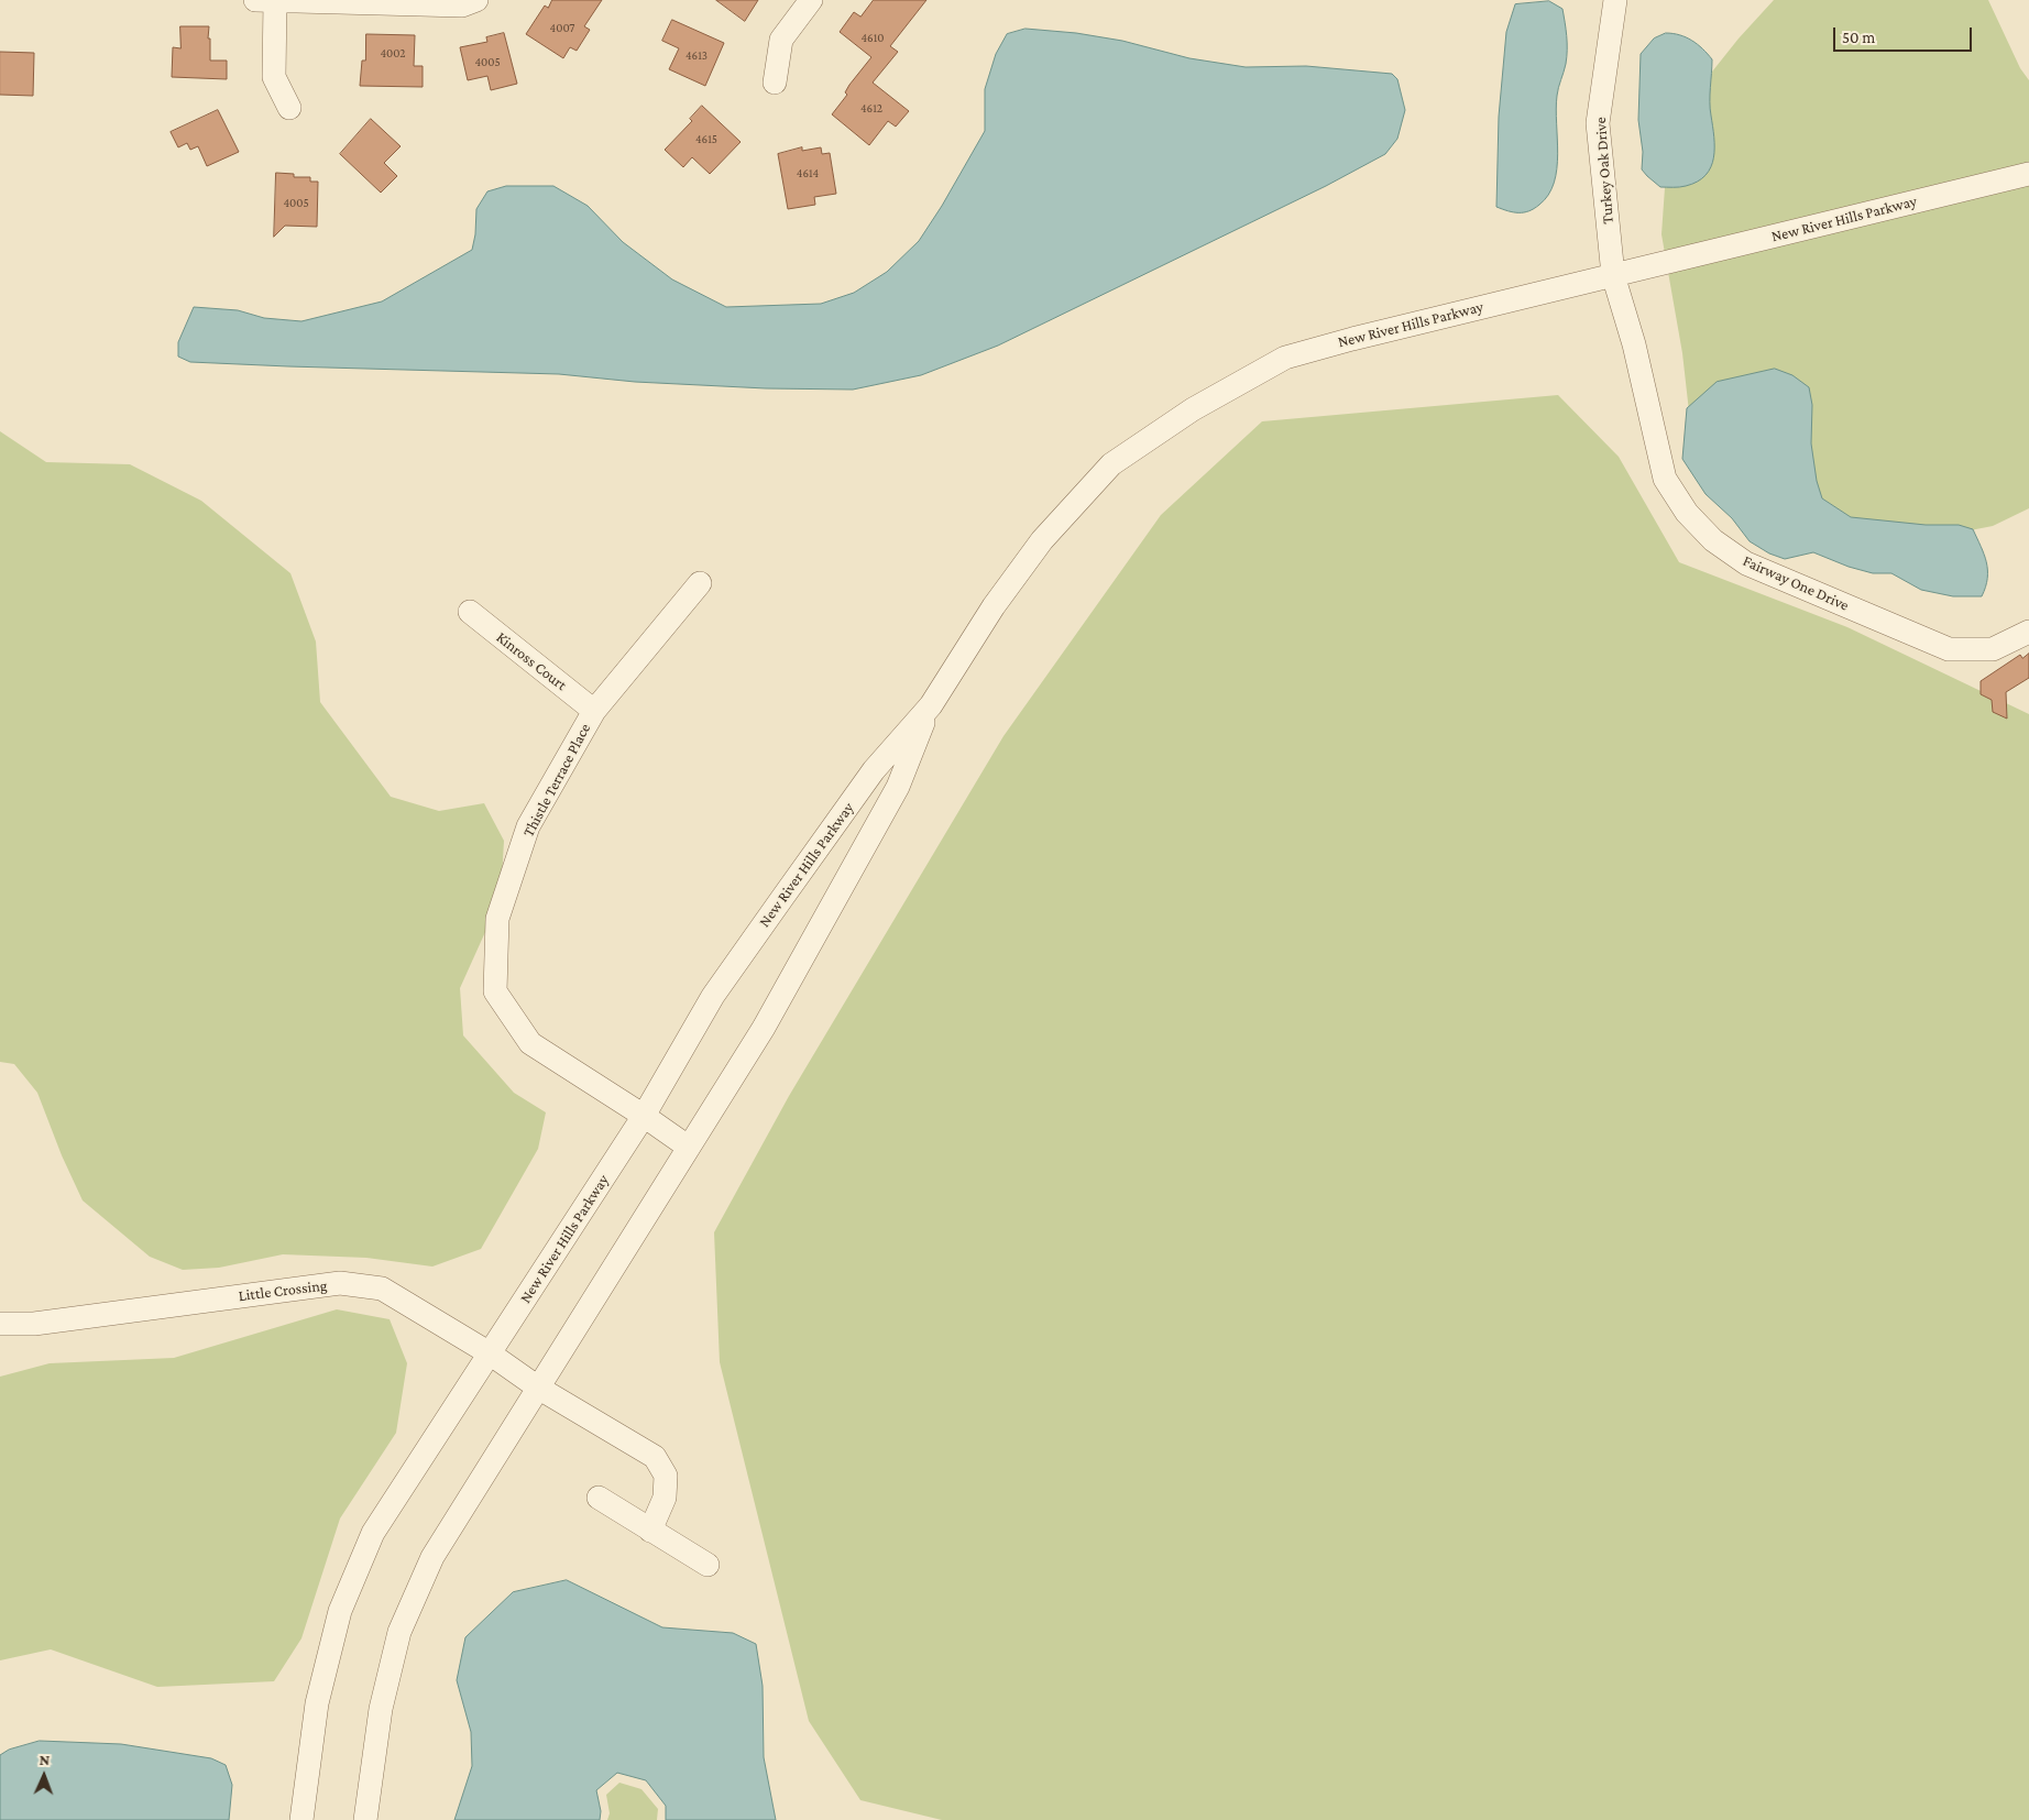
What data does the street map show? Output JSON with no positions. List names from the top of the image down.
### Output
{
  "streets": {
    "street": [
      "Turkey Oak Drive",
      "New River Hills Parkway",
      "Fairway One Drive",
      "Kinross Court",
      "Thistle Terrace Place",
      "Little Crossing"
    ]
  },
  "crossings": [
    ["Turkey Oak Drive", "New River Hills Parkway"],
    ["Turkey Oak Drive", "Fairway One Drive"],
    ["New River Hills Parkway", "Fairway One Drive"],
    ["New River Hills Parkway", "Thistle Terrace Place"],
    ["New River Hills Parkway", "Little Crossing"],
    ["Kinross Court", "Thistle Terrace Place"]
  ],
  "house_numbers": [
    "4007",
    "4610",
    "4002",
    "4613",
    "4005",
    "4612",
    "4615",
    "4614",
    "4005"
  ],
  "scale_bar": "50 m",
  "north": "top"
}
